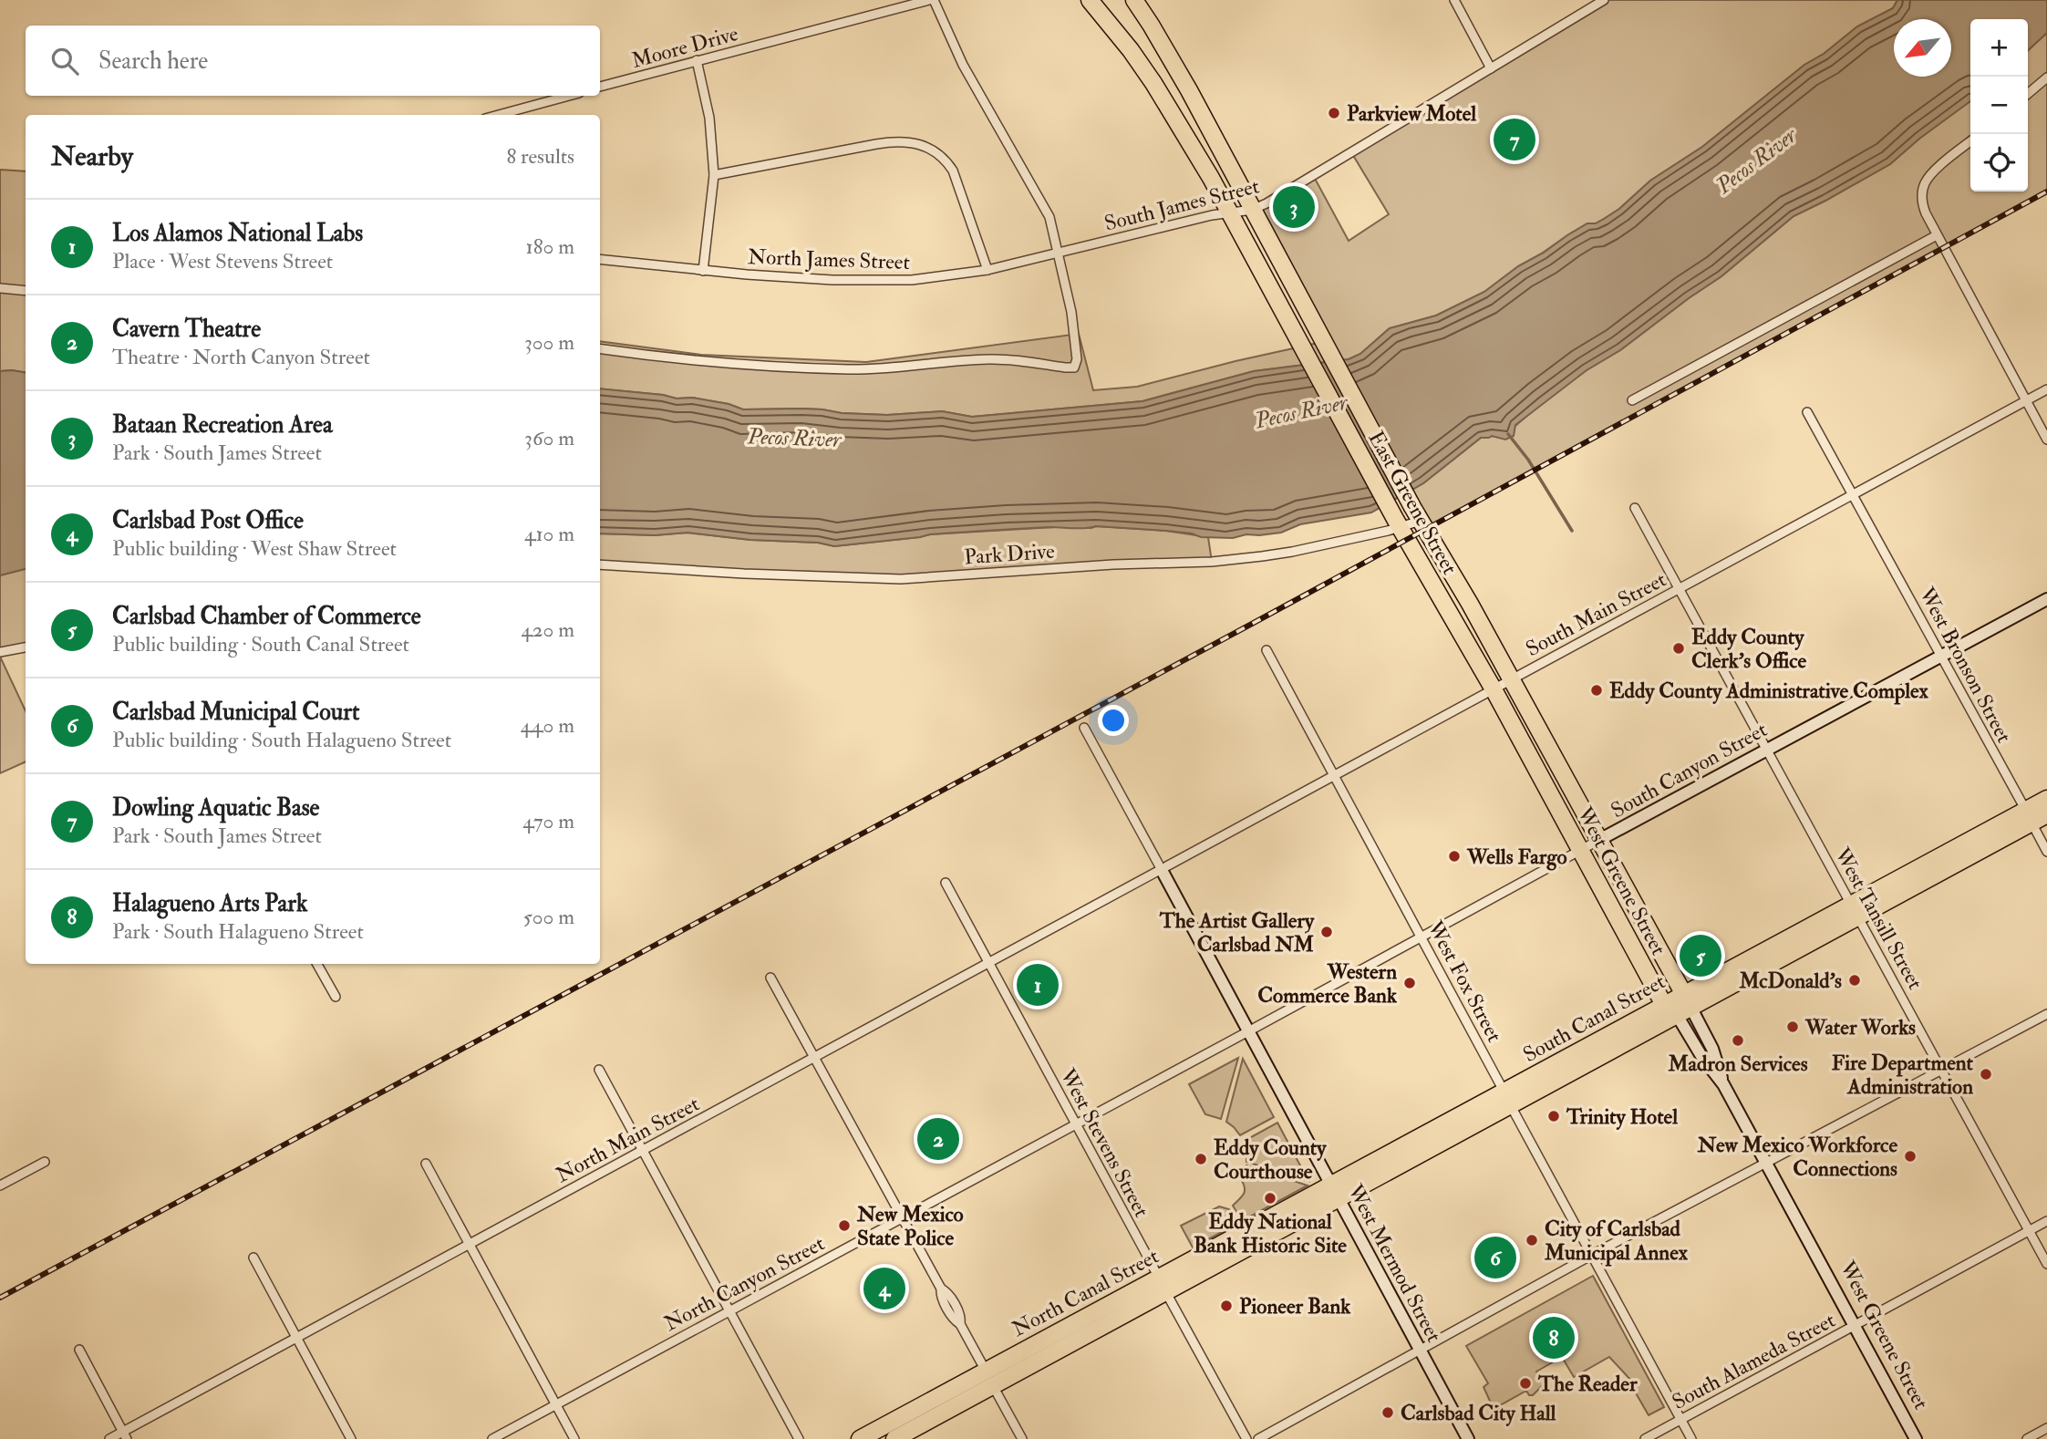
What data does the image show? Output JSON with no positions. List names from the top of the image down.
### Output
{
  "streets": {
    "highway": [
      "East Greene Street",
      "West Greene Street",
      "South Canal Street",
      "North Canal Street"
    ],
    "street": [
      "Moore Drive",
      "South James Street",
      "North James Street",
      "Park Drive",
      "South Main Street",
      "West Bronson Street",
      "South Canyon Street",
      "West Tansill Street",
      "West Fox Street",
      "North Main Street",
      "West Stevens Street",
      "West Mermod Street",
      "North Canyon Street",
      "South Alameda Street"
    ]
  },
  "crossings": [
    ["South James Street", "North James Street"],
    ["South James Street", "East Greene Street"],
    ["East Greene Street", "Park Drive"],
    ["East Greene Street", "South Main Street"],
    ["East Greene Street", "West Greene Street"],
    ["South Main Street", "West Bronson Street"],
    ["South Main Street", "West Greene Street"],
    ["South Main Street", "West Tansill Street"],
    ["South Main Street", "West Fox Street"],
    ["South Main Street", "North Main Street"],
    ["South Main Street", "West Mermod Street"],
    ["West Bronson Street", "South Canyon Street"],
    ["West Bronson Street", "South Canal Street"],
    ["South Canyon Street", "West Greene Street"],
    ["South Canyon Street", "West Tansill Street"],
    ["South Canyon Street", "West Fox Street"],
    ["South Canyon Street", "West Mermod Street"],
    ["South Canyon Street", "North Canyon Street"],
    ["West Greene Street", "South Canal Street"],
    ["West Greene Street", "South Alameda Street"],
    ["West Tansill Street", "South Canal Street"],
    ["West Tansill Street", "South Alameda Street"],
    ["West Fox Street", "South Canal Street"],
    ["West Fox Street", "South Alameda Street"],
    ["South Canal Street", "West Mermod Street"],
    ["South Canal Street", "North Canal Street"],
    ["North Main Street", "West Stevens Street"],
    ["North Main Street", "West Mermod Street"],
    ["West Stevens Street", "North Canyon Street"],
    ["West Stevens Street", "North Canal Street"],
    ["West Mermod Street", "North Canyon Street"],
    ["West Mermod Street", "North Canal Street"]
  ],
  "water": ["Pecos River"],
  "places": [
    "Parkview Motel",
    "Eddy County Clerk's Office",
    "Eddy County Administrative Complex",
    "Wells Fargo",
    "The Artist Gallery Carlsbad NM",
    "McDonald's",
    "Western Commerce Bank",
    "Water Works",
    "Madron Services",
    "Fire Department Administration",
    "Trinity Hotel",
    "New Mexico Workforce Connections",
    "Eddy County Courthouse",
    "Eddy National Bank Historic Site",
    "New Mexico State Police",
    "City of Carlsbad Municipal Annex",
    "Pioneer Bank",
    "The Reader",
    "Carlsbad City Hall"
  ],
  "north": "bottom left",
  "page": {
    "map_buttons": ["+", "−"],
    "search": "Search here",
    "pins": [
      "7",
      "3",
      "5",
      "1",
      "2",
      "6",
      "4",
      "8"
    ],
    "heading": ["Nearby", "8 results"],
    "list": [
      {
        "mark": "1",
        "name": "Los Alamos National Labs",
        "note": "Place · West Stevens Street",
        "value": "180 m"
      },
      {
        "mark": "2",
        "name": "Cavern Theatre",
        "note": "Theatre · North Canyon Street",
        "value": "300 m"
      },
      {
        "mark": "3",
        "name": "Bataan Recreation Area",
        "note": "Park · South James Street",
        "value": "360 m"
      },
      {
        "mark": "4",
        "name": "Carlsbad Post Office",
        "note": "Public building · West Shaw Street",
        "value": "410 m"
      },
      {
        "mark": "5",
        "name": "Carlsbad Chamber of Commerce",
        "note": "Public building · South Canal Street",
        "value": "420 m"
      },
      {
        "mark": "6",
        "name": "Carlsbad Municipal Court",
        "note": "Public building · South Halagueno Street",
        "value": "440 m"
      },
      {
        "mark": "7",
        "name": "Dowling Aquatic Base",
        "note": "Park · South James Street",
        "value": "470 m"
      },
      {
        "mark": "8",
        "name": "Halagueno Arts Park",
        "note": "Park · South Halagueno Street",
        "value": "500 m"
      }
    ]
  }
}
